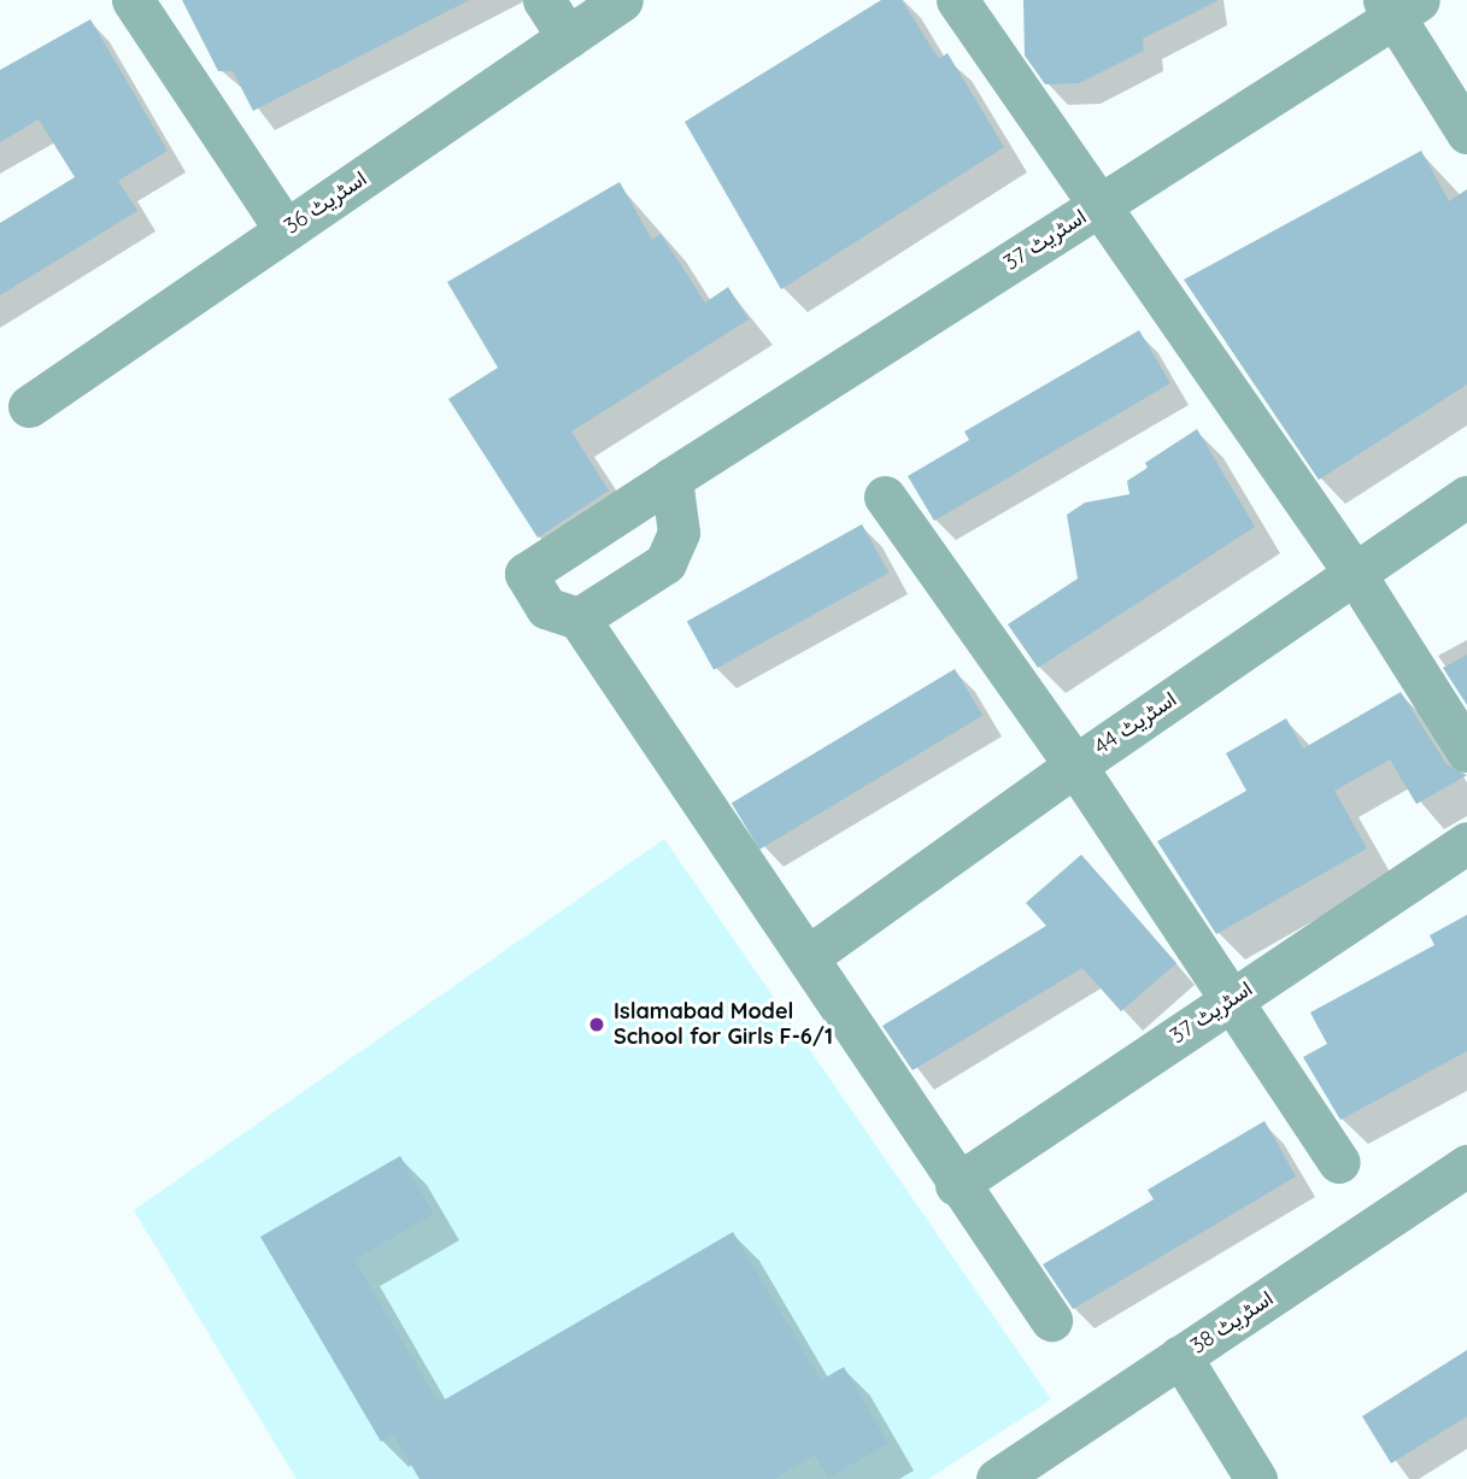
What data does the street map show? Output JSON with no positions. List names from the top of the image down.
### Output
{
  "streets": {
    "street": [
      "اسٹریٹ 36",
      "اسٹریٹ 37",
      "اسٹریٹ 44",
      "اسٹریٹ 38"
    ]
  },
  "places": ["Islamabad Model School for Girls F-6/1"]
}
